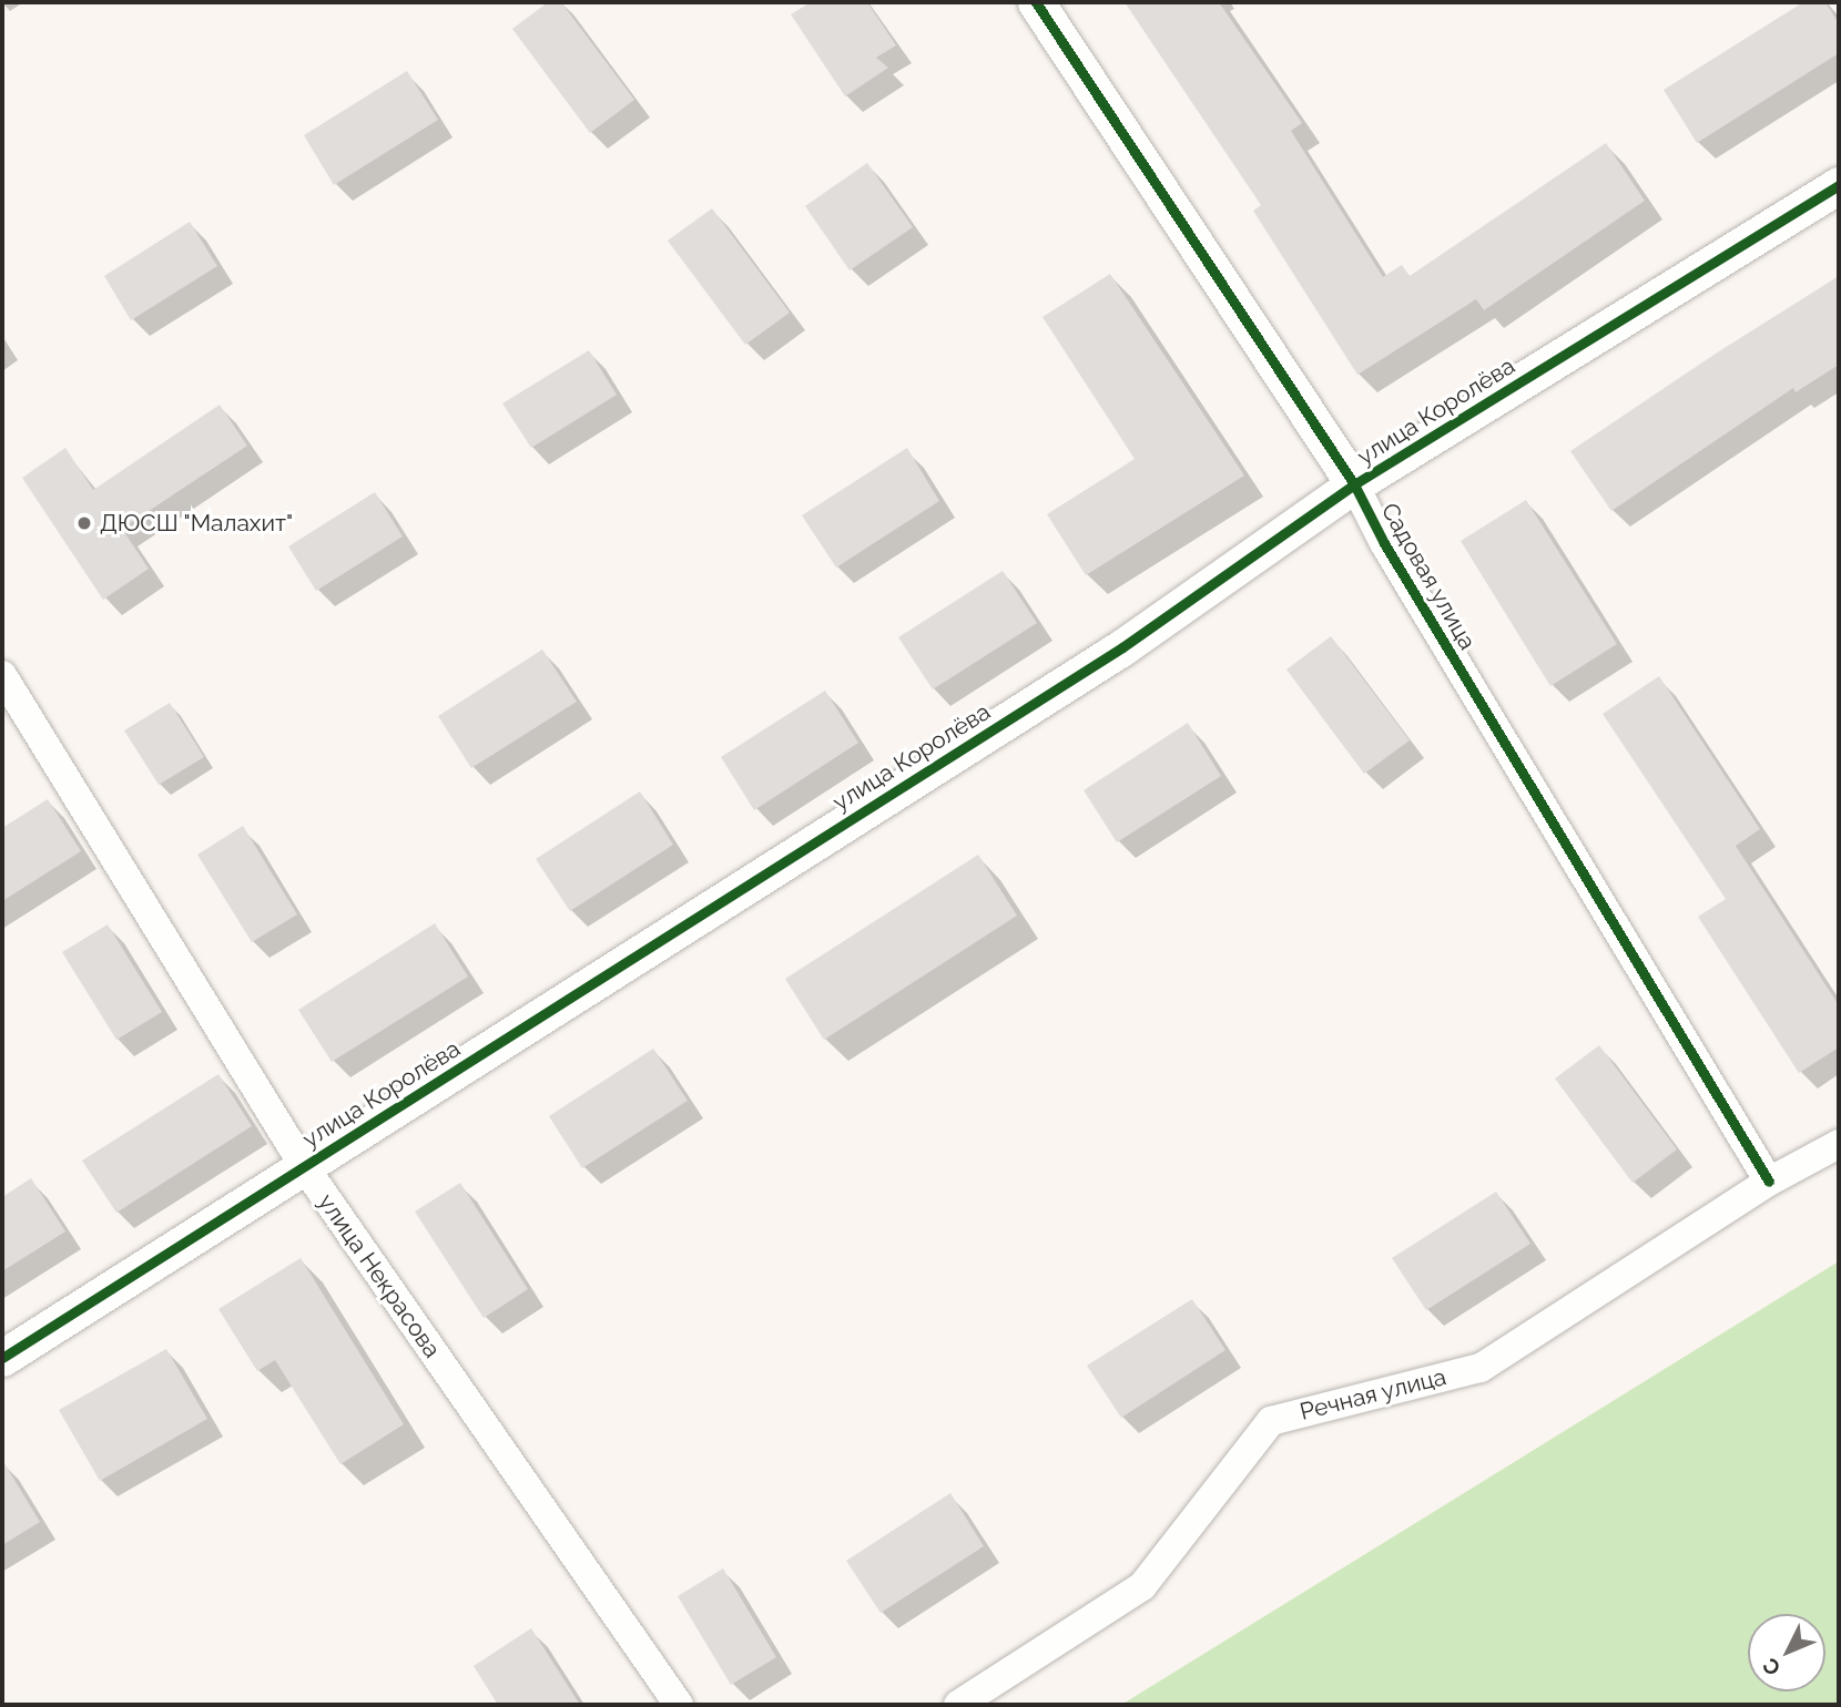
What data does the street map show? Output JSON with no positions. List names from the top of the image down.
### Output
{
  "streets": {
    "street": [
      "улица Королёва",
      "Садовая улица",
      "улица Некрасова",
      "Речная улица"
    ]
  },
  "crossings": [
    ["улица Королёва", "Садовая улица"],
    ["улица Королёва", "улица Некрасова"],
    ["Садовая улица", "Речная улица"]
  ],
  "places": ["ДЮСШ \"Малахит\""],
  "north": "bottom left"
}
